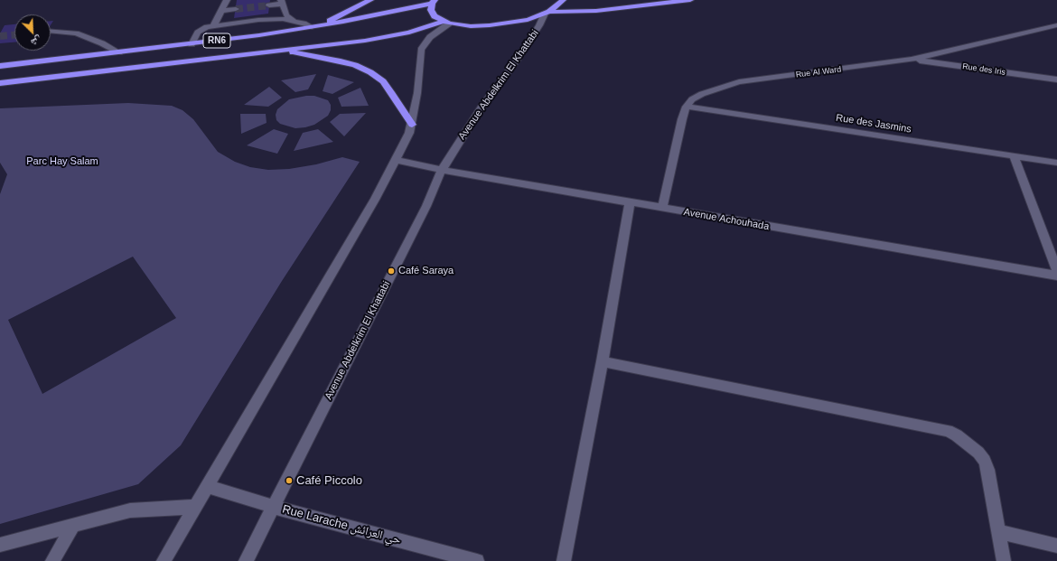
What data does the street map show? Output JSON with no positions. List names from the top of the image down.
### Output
{
  "streets": {
    "highway": ["RN6"],
    "street": [
      "Rue des Iris",
      "Rue Al Ward",
      "Avenue Abdelkrim El Khattabi",
      "Rue des Jasmins",
      "Avenue Achouhada",
      "Rue Larache حي العرائش"
    ]
  },
  "crossings": [
    ["RN6", "Avenue Abdelkrim El Khattabi"],
    ["Rue des Iris", "Rue Al Ward"],
    ["Rue Al Ward", "Rue des Jasmins"],
    ["Avenue Abdelkrim El Khattabi", "Avenue Achouhada"],
    ["Avenue Abdelkrim El Khattabi", "Rue Larache حي العرائش"]
  ],
  "parks": ["Parc Hay Salam"],
  "places": ["Café Saraya", "Café Piccolo"],
  "north": "bottom right"
}
